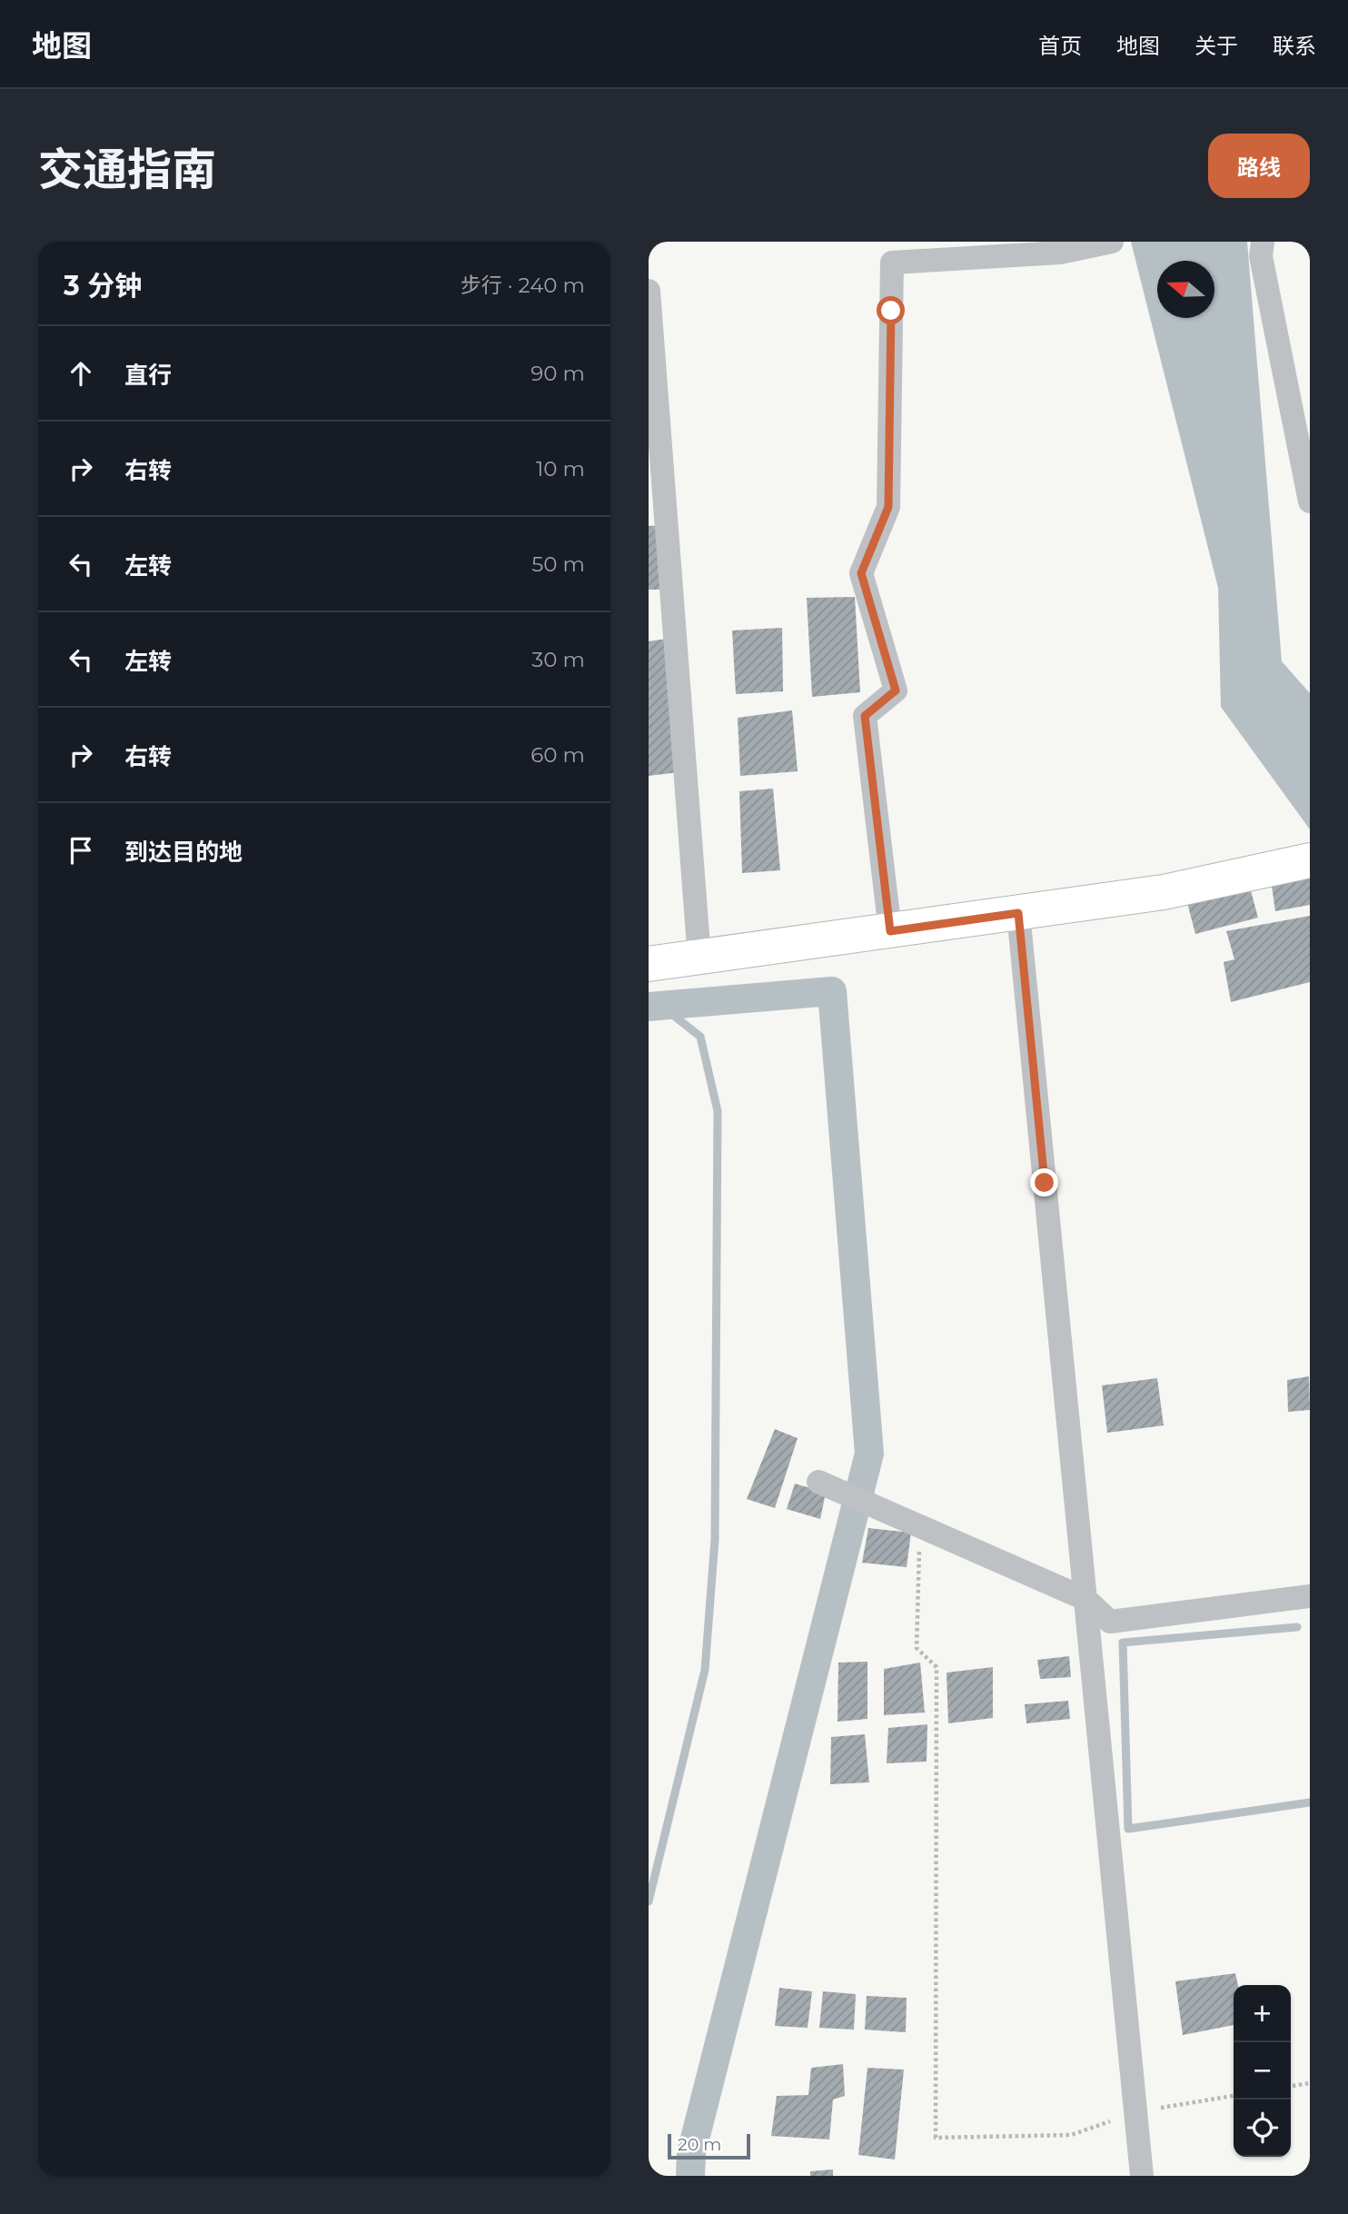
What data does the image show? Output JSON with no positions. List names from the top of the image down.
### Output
{
  "scale_bar": "20 m",
  "north": "left",
  "page": {
    "header": "地图",
    "nav": [
      "首页",
      "地图",
      "关于",
      "联系"
    ],
    "title": "交通指南",
    "buttons": "路线",
    "heading": ["3 分钟", "步行 · 240 m"],
    "list": [
      ["直行", "90 m"],
      ["右转", "10 m"],
      ["左转", "50 m"],
      ["左转", "30 m"],
      ["右转", "60 m"],
      "到达目的地"
    ],
    "map_buttons": ["+", "−"],
    "scale": "20 m"
  }
}
